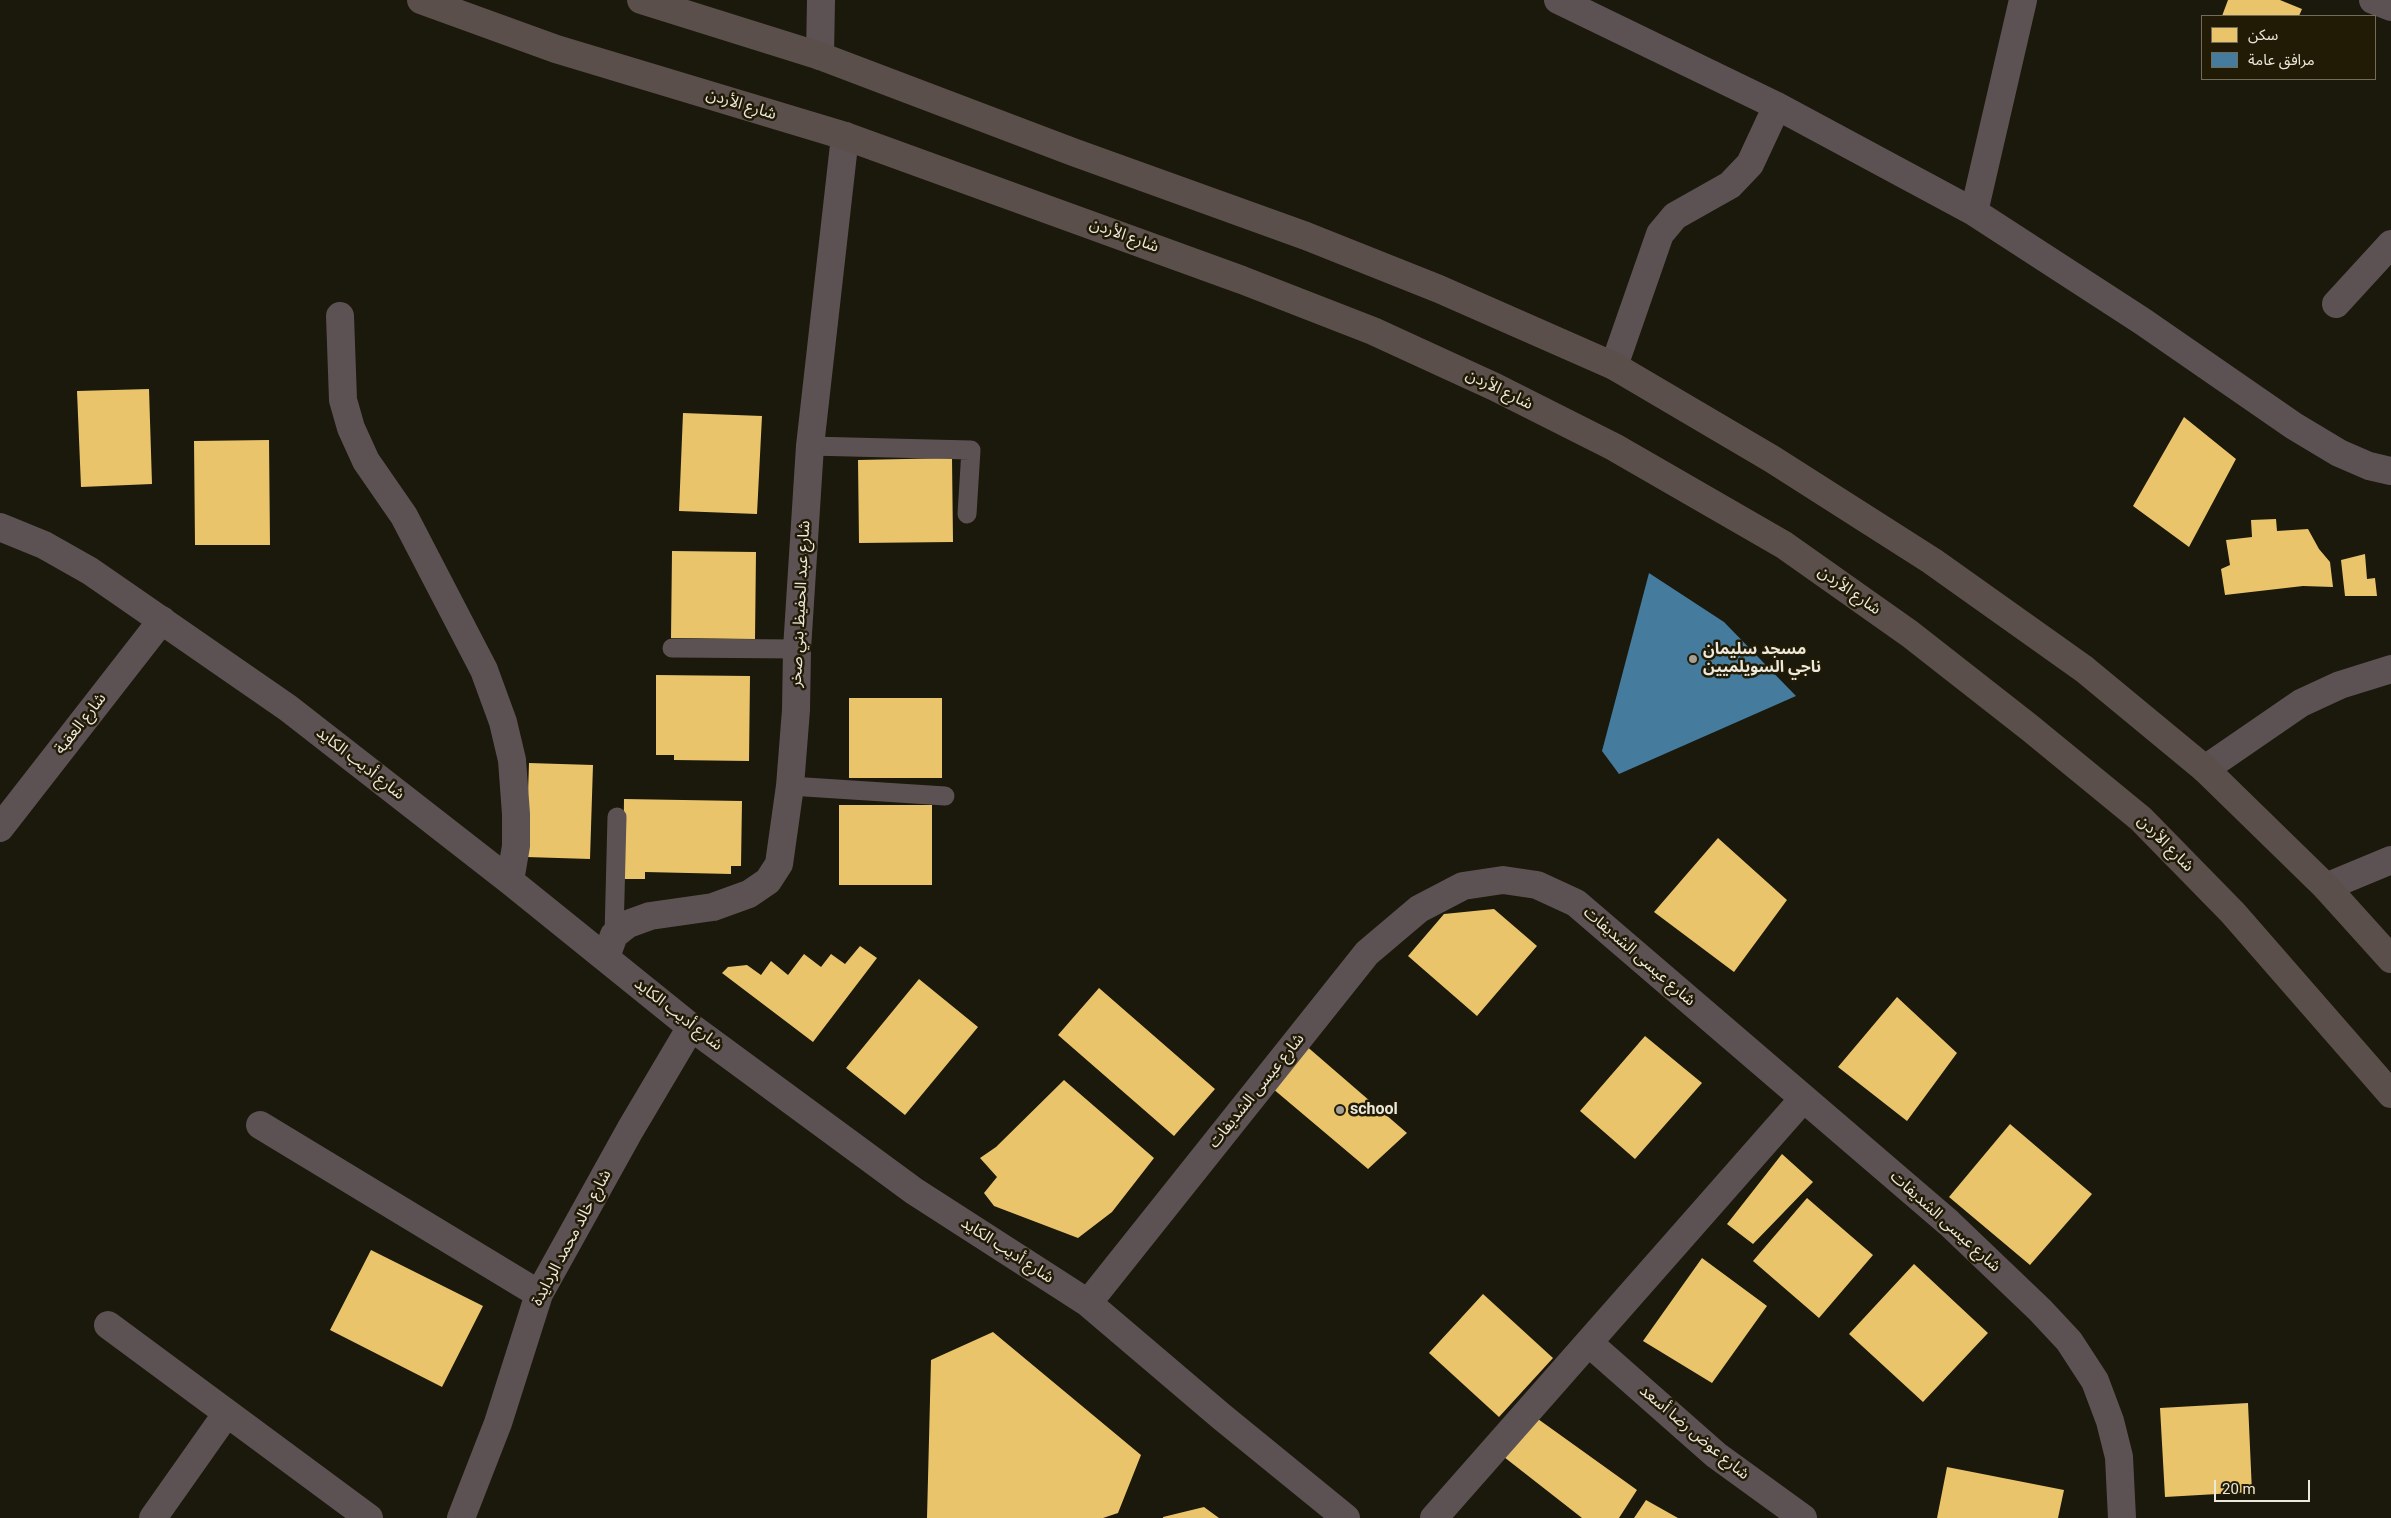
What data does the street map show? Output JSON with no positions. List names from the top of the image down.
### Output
{
  "streets": {
    "highway": ["شارع الأردن"],
    "street": [
      "شارع عبد الحفيظ بني صخر",
      "شارع العقبة",
      "شارع أديب الكايد",
      "شارع عيسى الشديفات",
      "شارع خالد محمد الردايدة",
      "شارع عوض رضا أسعد"
    ]
  },
  "crossings": [
    ["شارع الأردن", "شارع عبد الحفيظ بني صخر"],
    ["شارع عبد الحفيظ بني صخر", "شارع أديب الكايد"],
    ["شارع العقبة", "شارع أديب الكايد"],
    ["شارع أديب الكايد", "شارع عيسى الشديفات"],
    ["شارع أديب الكايد", "شارع خالد محمد الردايدة"]
  ],
  "places": ["مسجد سليمان ناجي السويلميين", "school"],
  "legend": ["سكن", "مرافق عامة"],
  "scale_bar": "20 m"
}
